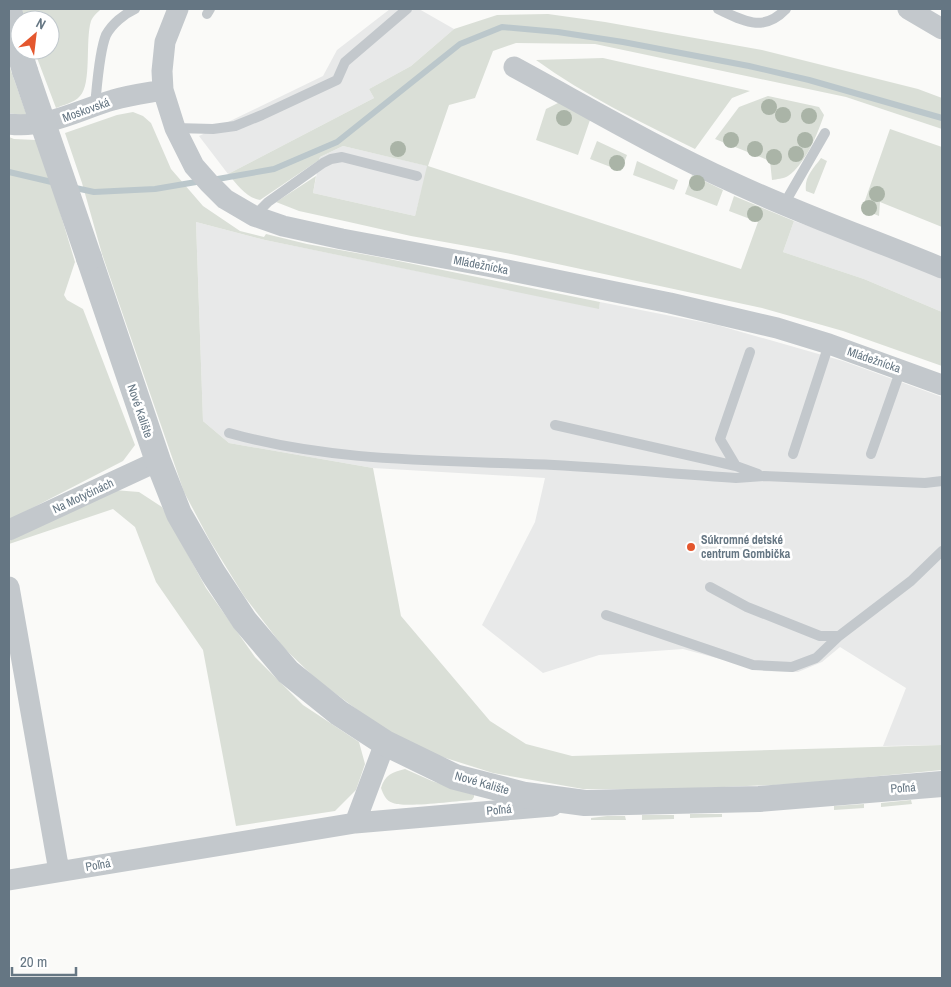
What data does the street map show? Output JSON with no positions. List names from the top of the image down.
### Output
{
  "streets": {
    "street": [
      "Moskovská",
      "Mládežnícka",
      "Nové Kalište",
      "Na Motyčinách",
      "Poľná"
    ]
  },
  "crossings": [
    ["Moskovská", "Mládežnícka"],
    ["Nové Kalište", "Na Motyčinách"],
    ["Nové Kalište", "Poľná"]
  ],
  "places": ["Súkromné detské centrum Gombička"],
  "scale_bar": "20 m",
  "north": "top right"
}
